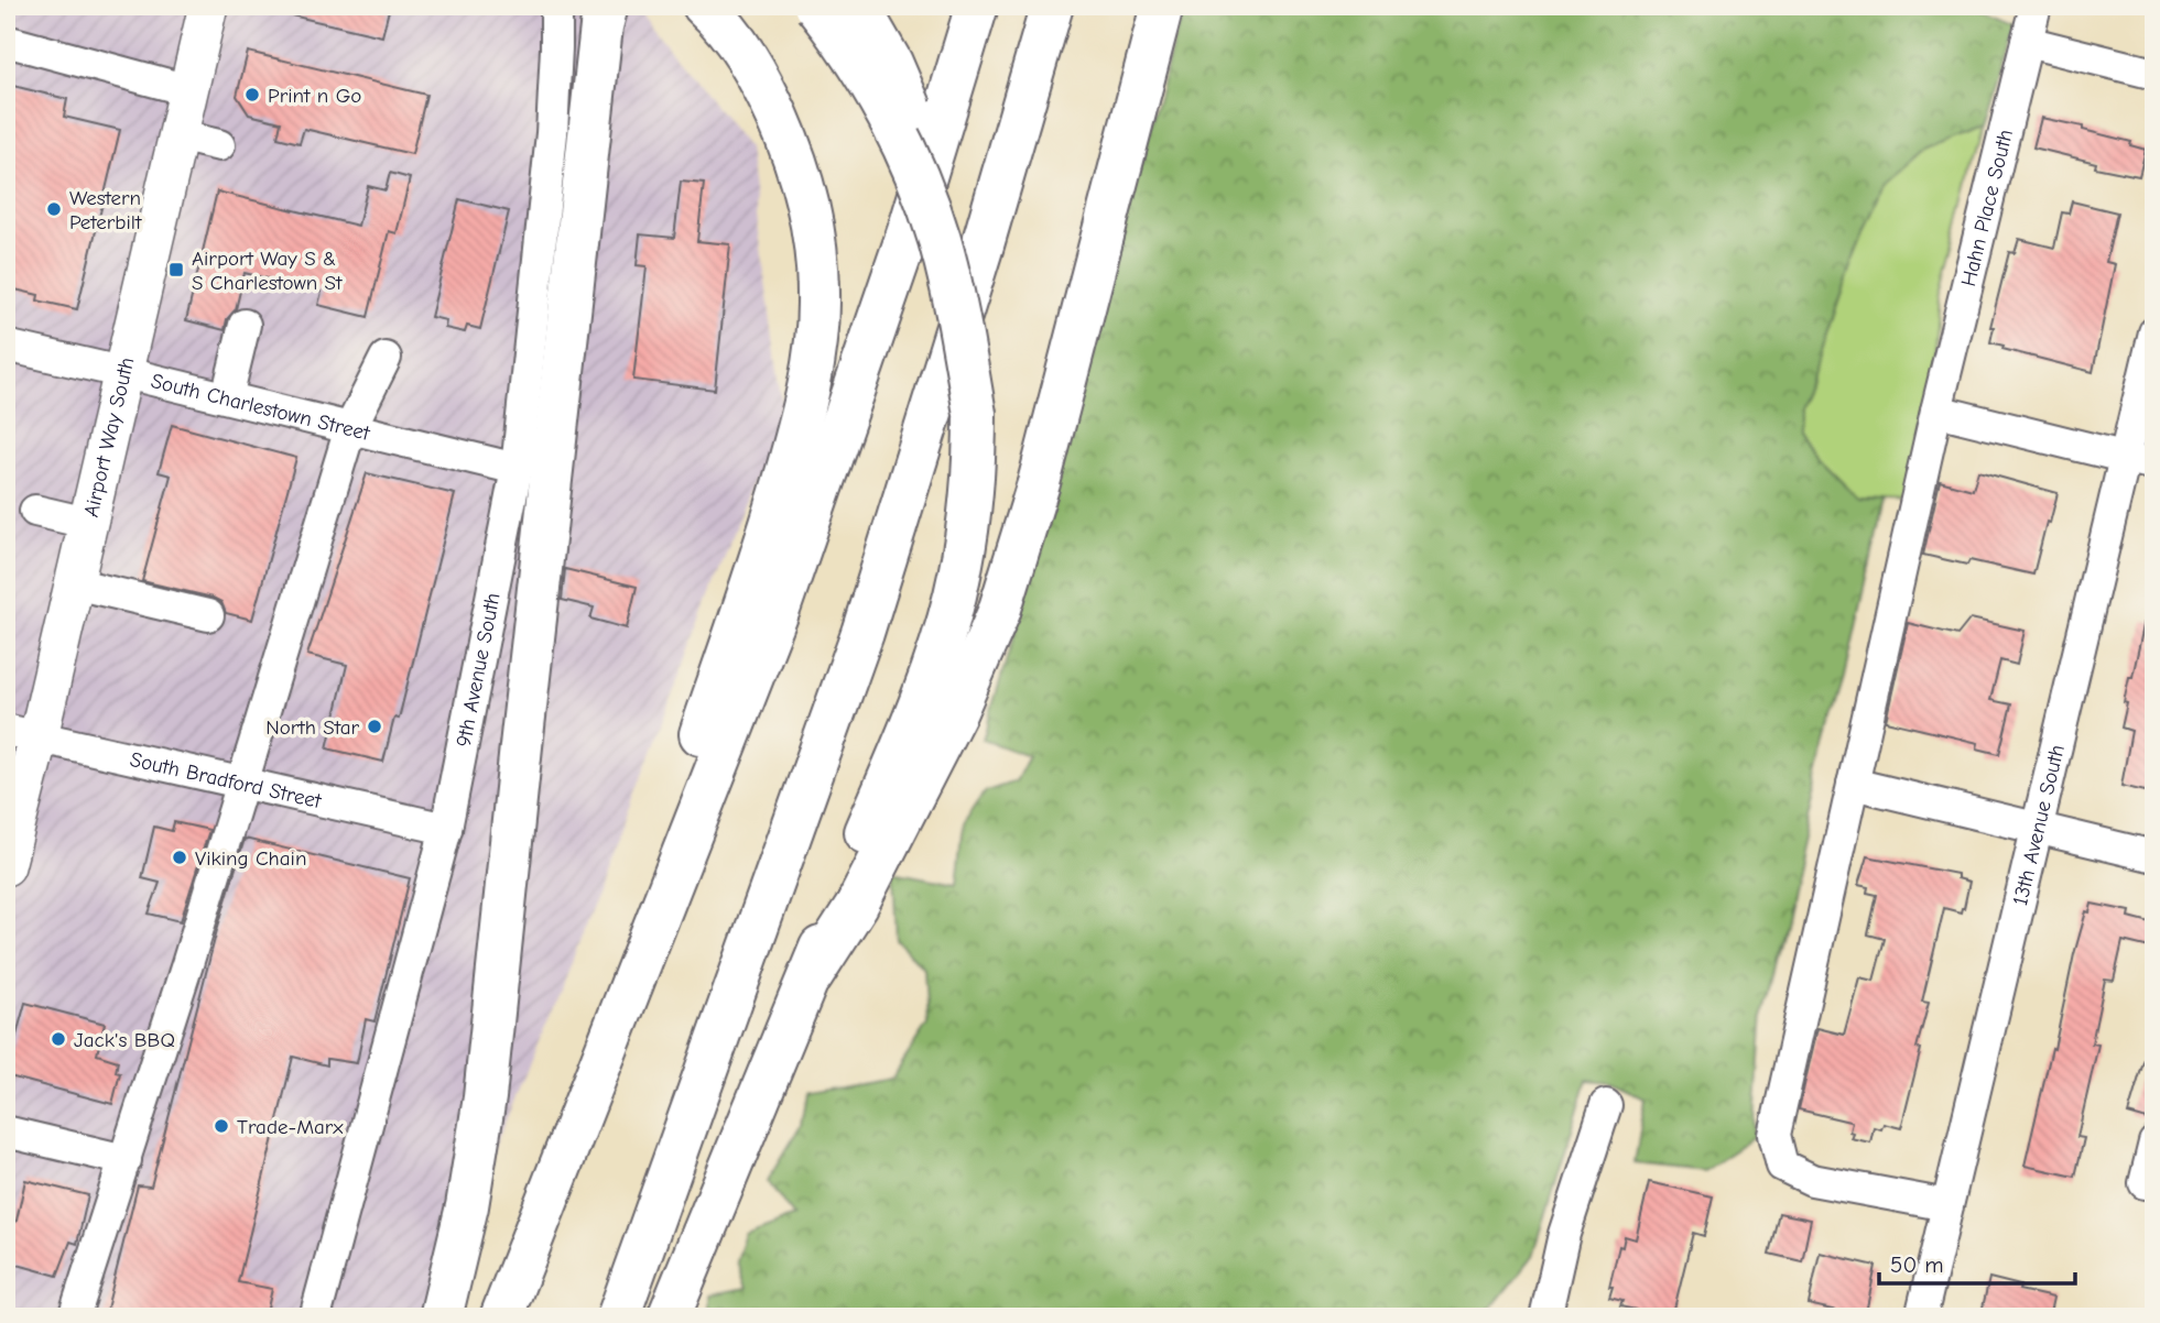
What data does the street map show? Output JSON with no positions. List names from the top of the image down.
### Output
{
  "streets": {
    "main road": ["Airport Way South"],
    "street": [
      "Hahn Place South",
      "South Charlestown Street",
      "9th Avenue South",
      "South Bradford Street",
      "13th Avenue South"
    ]
  },
  "crossings": [
    ["Hahn Place South", "13th Avenue South"],
    ["South Charlestown Street", "Airport Way South"],
    ["South Charlestown Street", "9th Avenue South"],
    ["Airport Way South", "South Bradford Street"],
    ["9th Avenue South", "South Bradford Street"]
  ],
  "places": {
    "other": [
      "Print n Go",
      "Western Peterbilt",
      "North Star",
      "Viking Chain",
      "Jack's BBQ",
      "Trade-Marx"
    ],
    "transit": ["Airport Way S & S Charlestown St"]
  },
  "scale_bar": "50 m"
}
